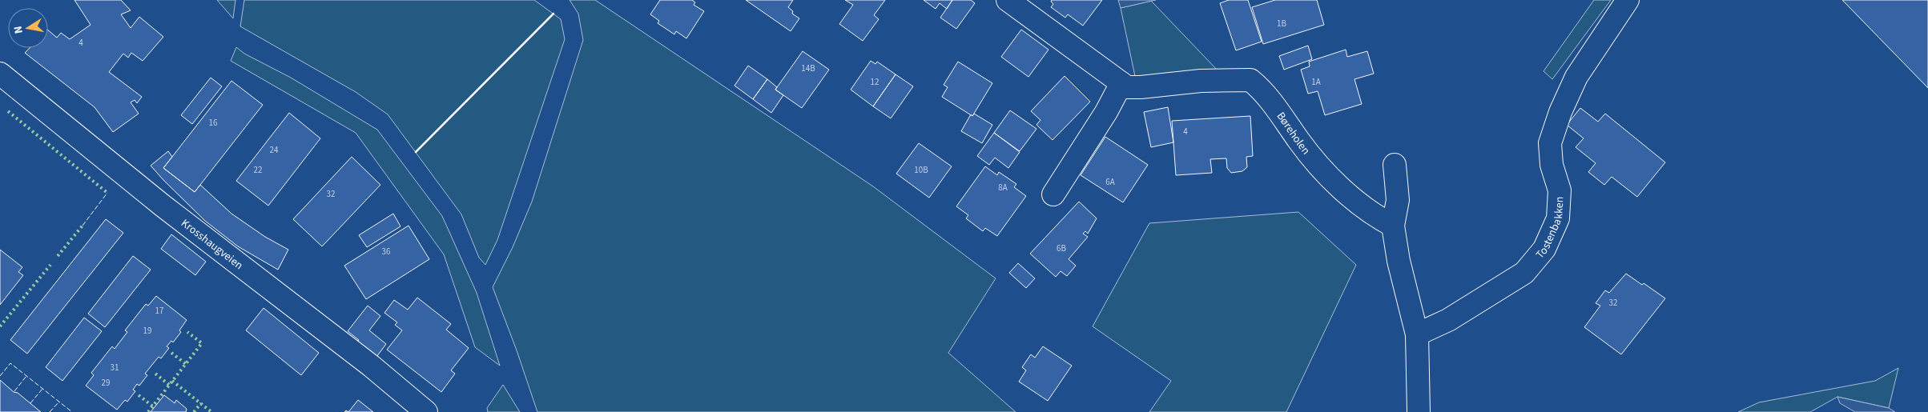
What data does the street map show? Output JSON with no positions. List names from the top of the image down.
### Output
{
  "streets": {
    "street": ["Børeholen", "Tostenbakken", "Krosshaugveien"]
  },
  "house_numbers": [
    "1B",
    "4",
    "14B",
    "12",
    "1A",
    "16",
    "4",
    "24",
    "22",
    "10B",
    "6A",
    "8A",
    "32",
    "6B",
    "36",
    "32",
    "17",
    "19",
    "31",
    "29"
  ],
  "north": "left"
}
